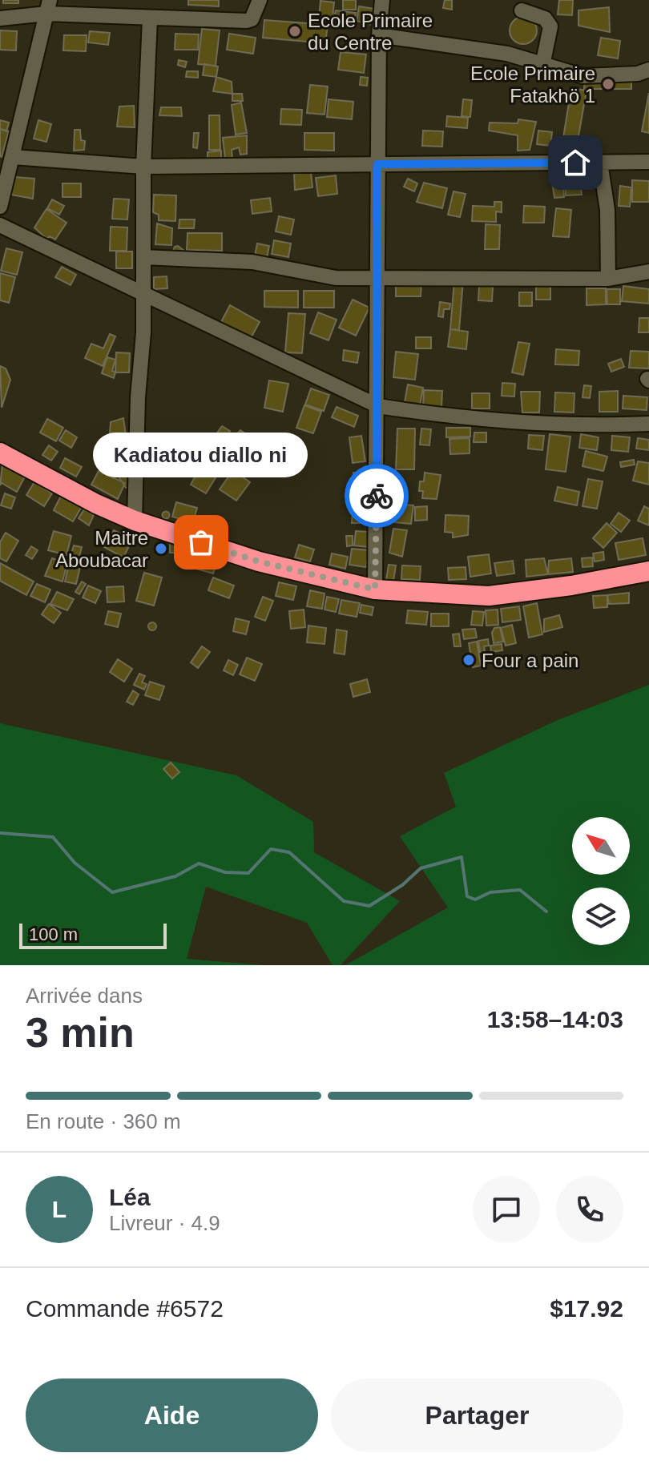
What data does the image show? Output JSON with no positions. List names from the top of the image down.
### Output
{
  "places": [
    "Ecole Primaire du Centre",
    "Ecole Primaire Fatakhö 1",
    "Kadiatou diallo ni",
    "Maitre Aboubacar",
    "Four a pain"
  ],
  "scale_bar": "100 m",
  "north": "top left",
  "page": {
    "bubble": "Kadiatou diallo ni",
    "scale": "100 m",
    "heading": ["3 min", "Arrivée dans", "13:58–14:03"],
    "panel": [
      "Léa",
      "Livreur · 4.9",
      "Commande #6572",
      "$17.92"
    ],
    "bar": "En route · 360 m",
    "round": "L",
    "buttons": ["Aide", "Partager"]
  }
}
